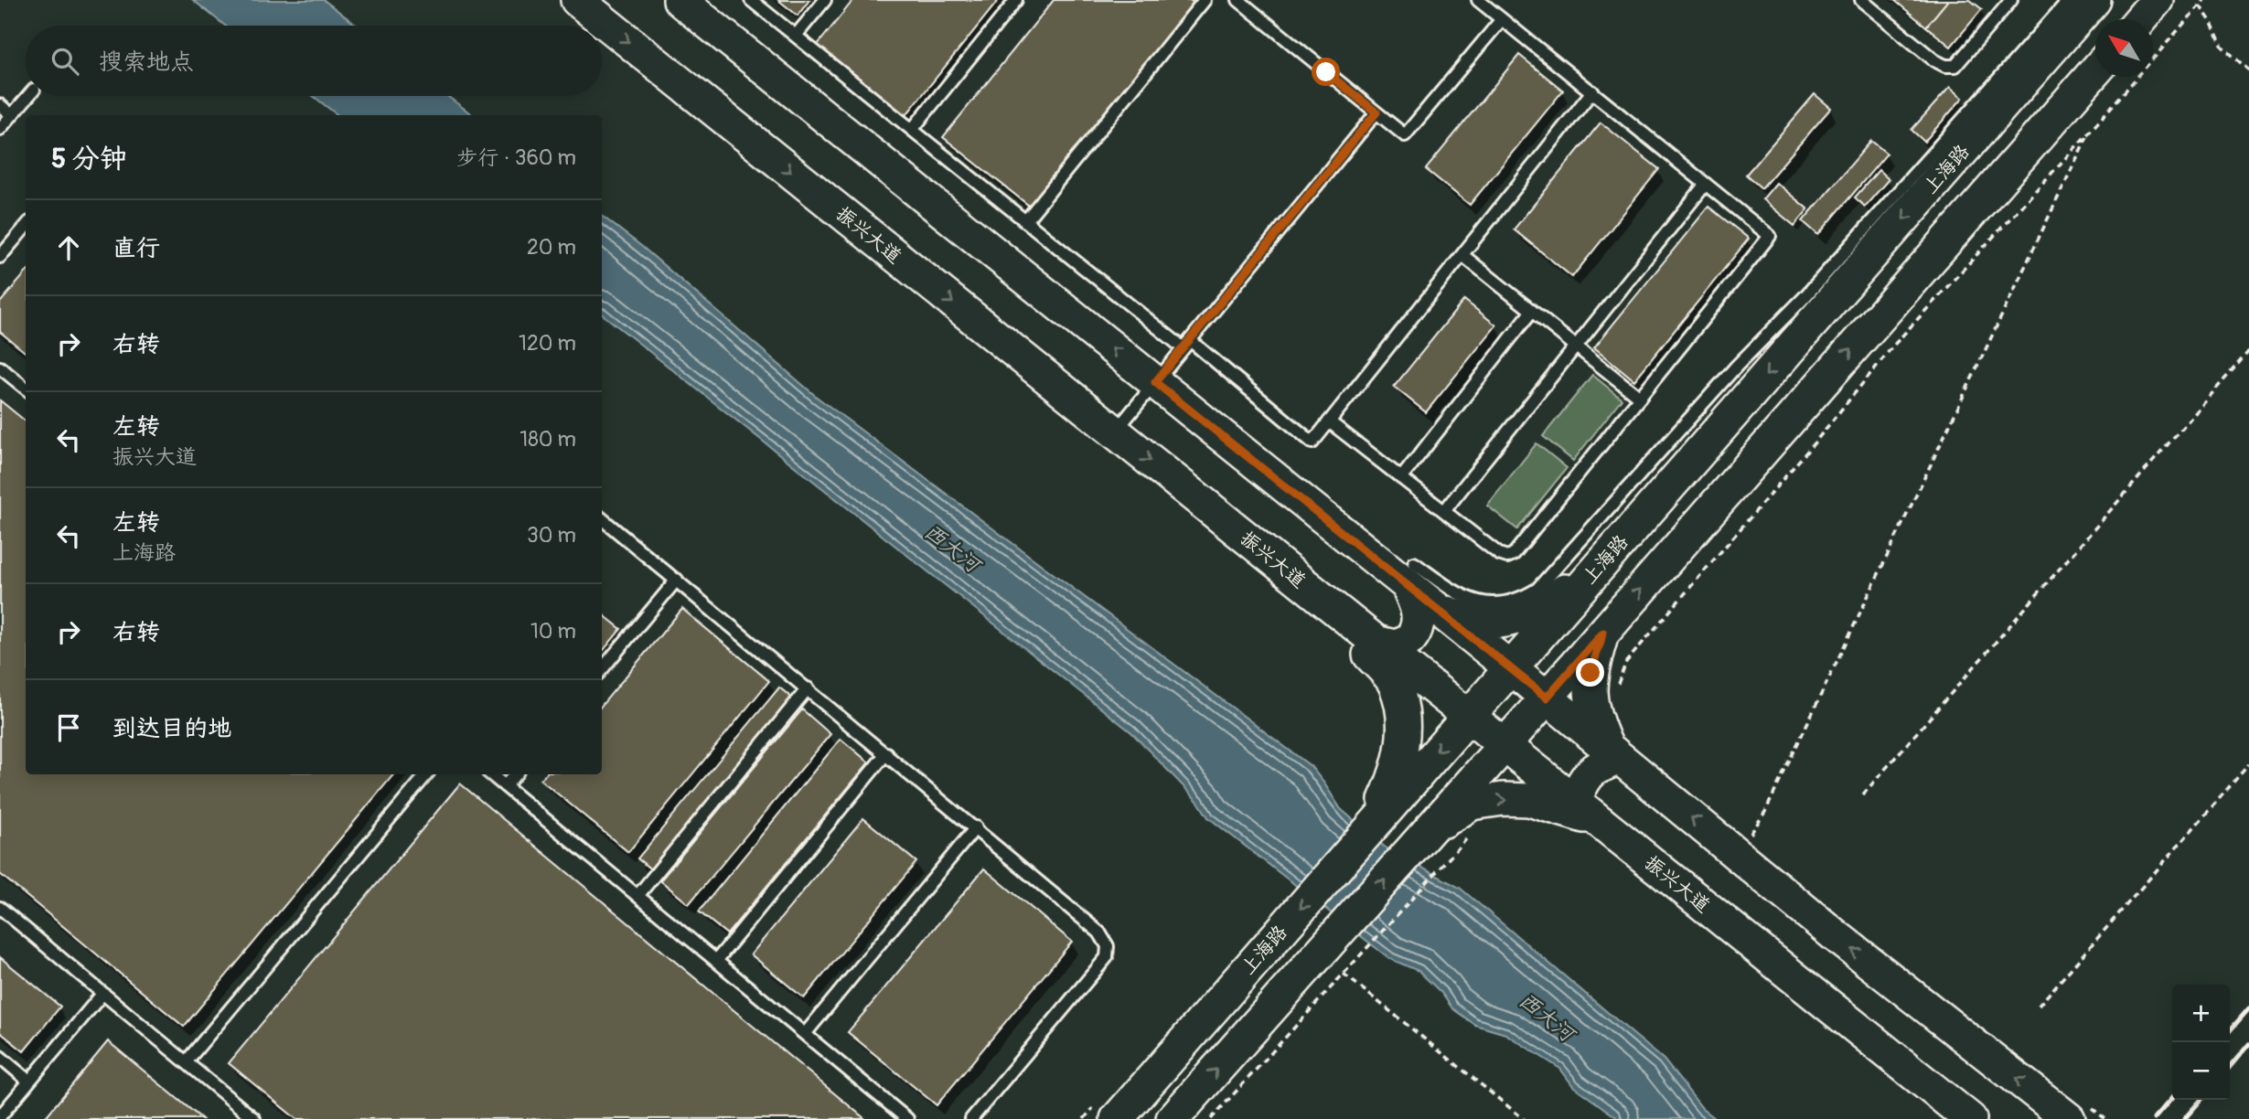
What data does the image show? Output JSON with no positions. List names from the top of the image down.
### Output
{
  "streets": {
    "main road": ["上海路", "振兴大道"]
  },
  "crossings": [
    ["上海路", "振兴大道"]
  ],
  "water": ["西大河"],
  "north": "top left",
  "page": {
    "search": "搜索地点",
    "heading": ["5 分钟", "步行 · 360 m"],
    "list": [
      ["直行", "20 m"],
      ["右转", "120 m"],
      ["左转", "振兴大道", "180 m"],
      ["左转", "上海路", "30 m"],
      ["右转", "10 m"],
      "到达目的地"
    ],
    "map_buttons": ["+", "−"]
  }
}
